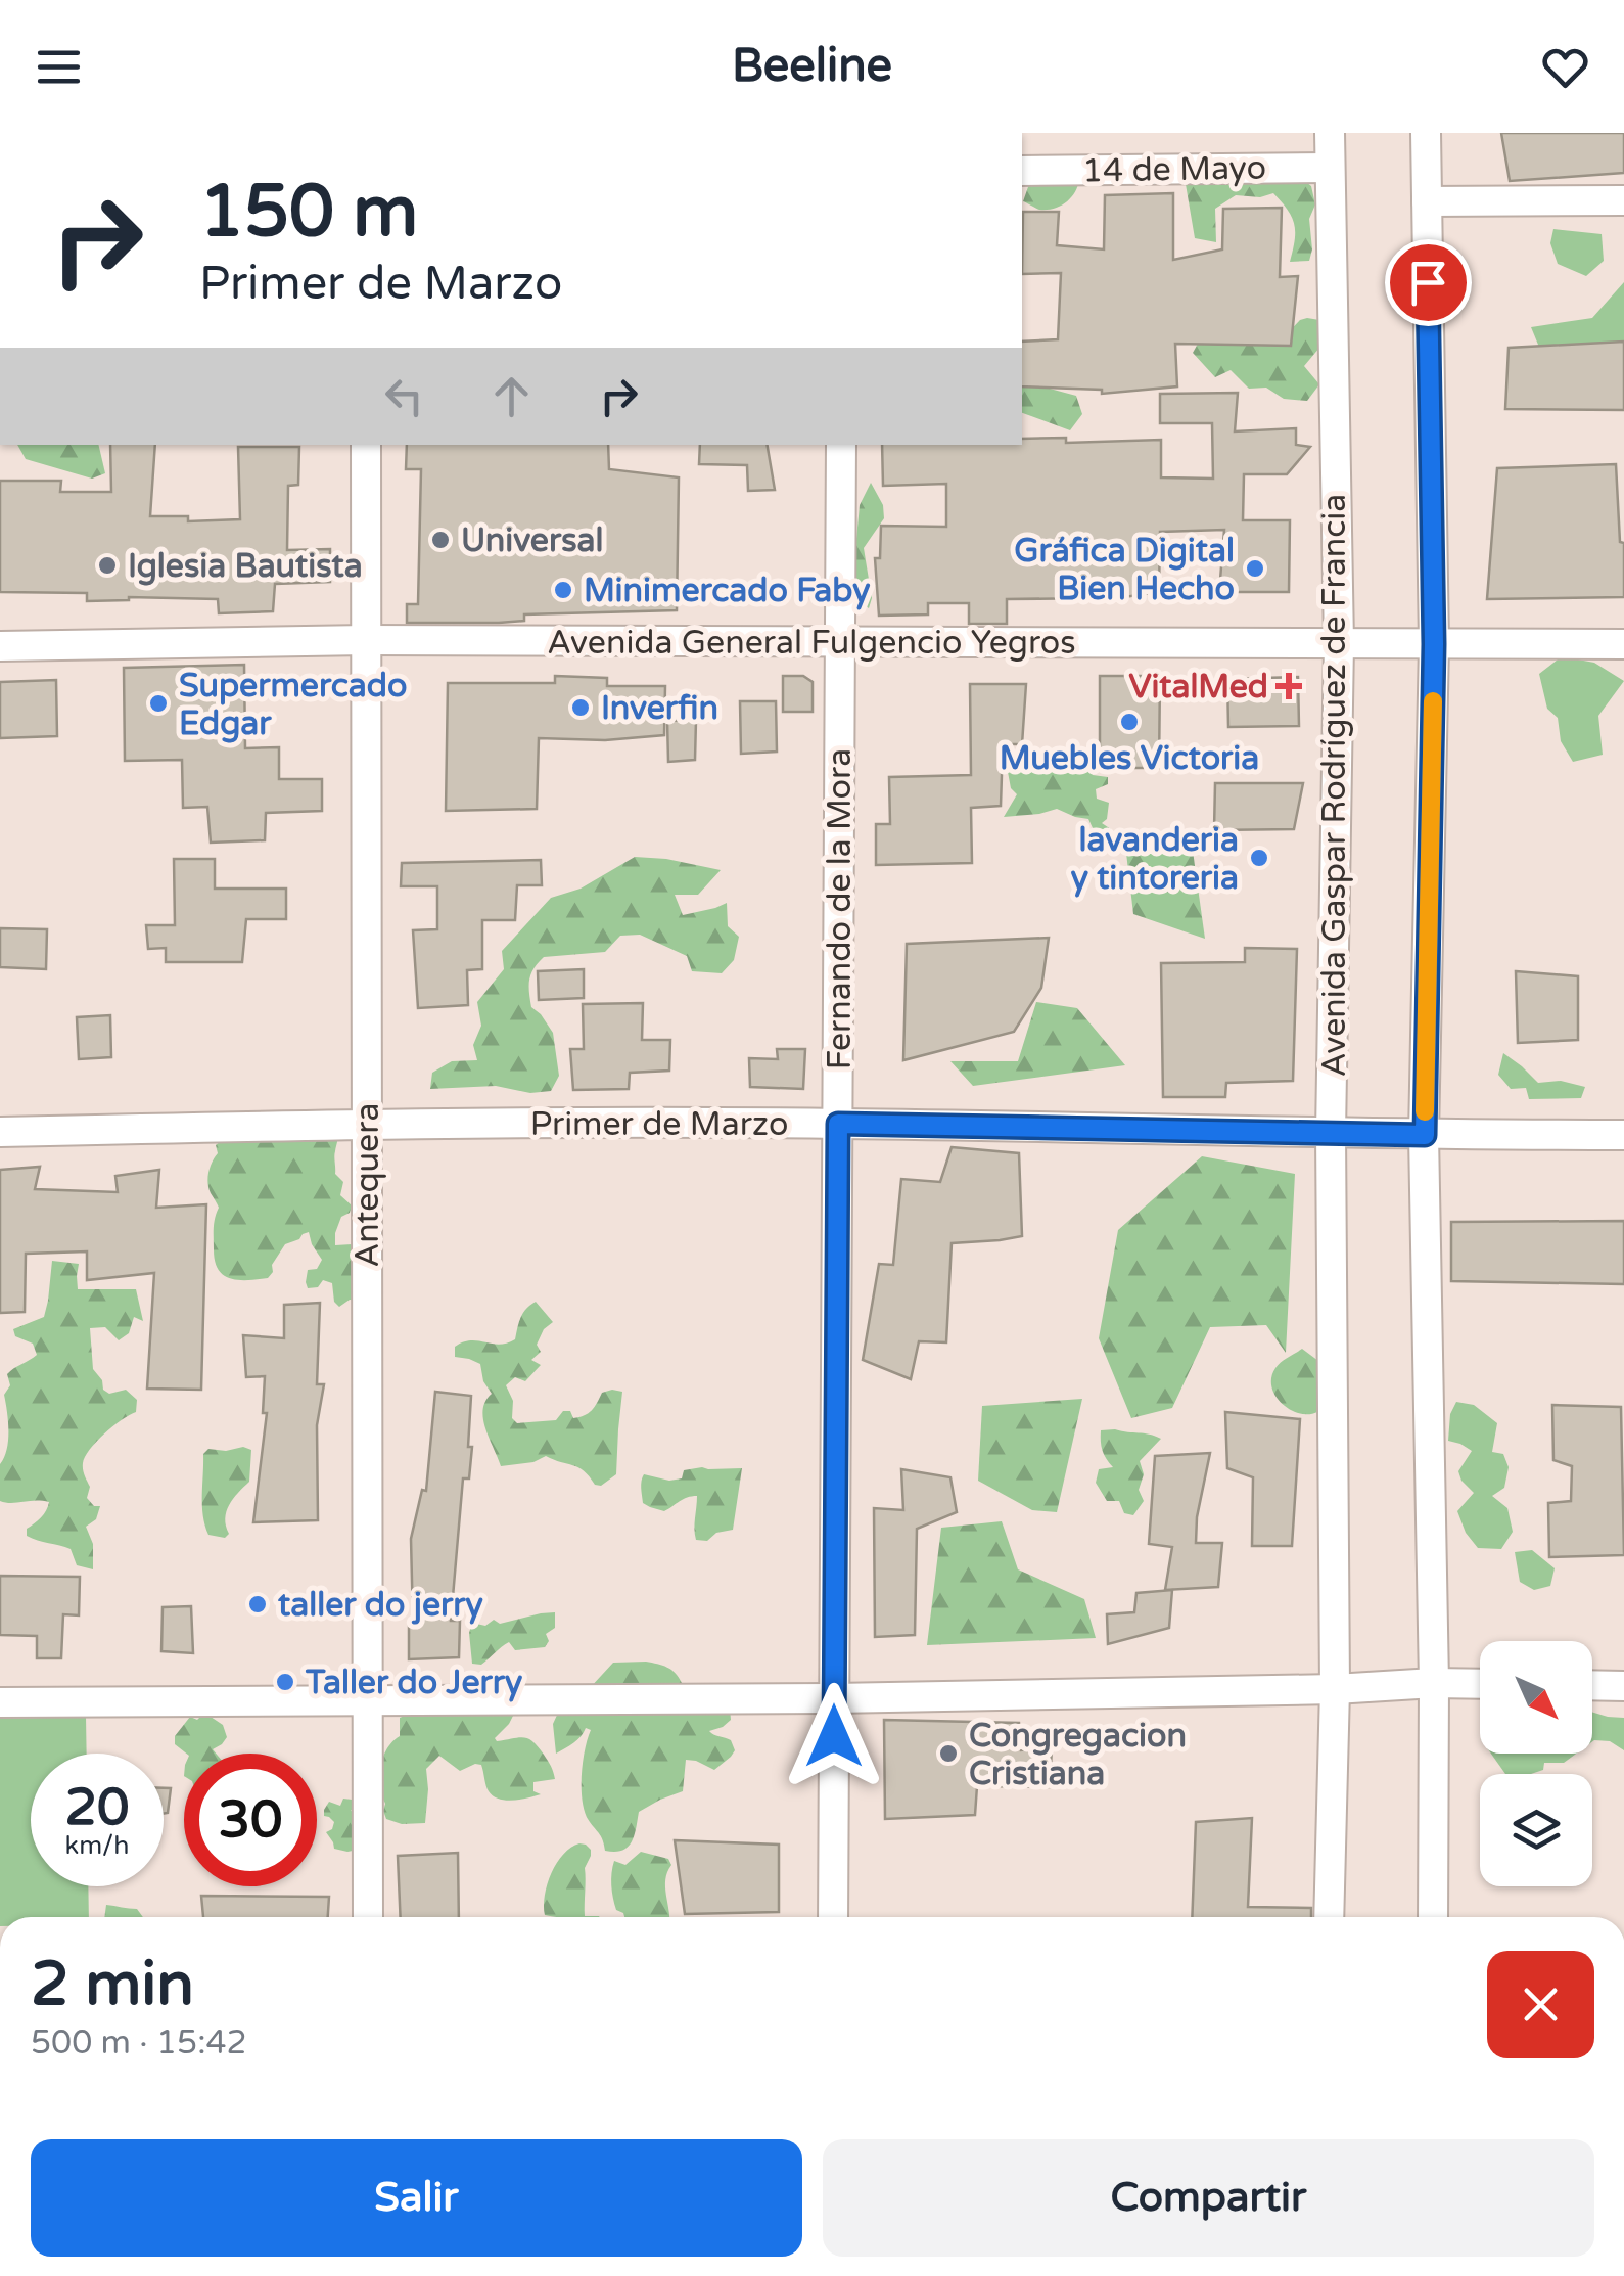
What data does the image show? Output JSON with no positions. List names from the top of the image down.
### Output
{
  "streets": {
    "street": [
      "14 de Mayo",
      "Avenida General Fulgencio Yegros",
      "Avenida Gaspar Rodríguez de Francia",
      "Fernando de la Mora",
      "Primer de Marzo",
      "Antequera"
    ]
  },
  "crossings": [
    ["14 de Mayo", "Avenida Gaspar Rodríguez de Francia"],
    ["Avenida General Fulgencio Yegros", "Avenida Gaspar Rodríguez de Francia"],
    ["Avenida General Fulgencio Yegros", "Fernando de la Mora"],
    ["Avenida General Fulgencio Yegros", "Antequera"],
    ["Avenida Gaspar Rodríguez de Francia", "Primer de Marzo"],
    ["Fernando de la Mora", "Primer de Marzo"],
    ["Primer de Marzo", "Antequera"]
  ],
  "places": {
    "other": [
      "Universal",
      "Iglesia Bautista",
      "Gráfica Digital Bien Hecho",
      "Minimercado Faby",
      "Supermercado Edgar",
      "Inverfin",
      "Muebles Victoria",
      "lavanderia y tintoreria",
      "taller do jerry",
      "Taller do Jerry",
      "Congregacion Cristiana"
    ],
    "health": ["VitalMed"]
  },
  "north": "bottom right",
  "page": {
    "header": "Beeline",
    "turn": ["150 m", "Primer de Marzo"],
    "speed": "20 km/h",
    "limit": "30",
    "heading": ["2 min", "500 m · 15:42"],
    "buttons": ["Salir", "Compartir"]
  }
}
